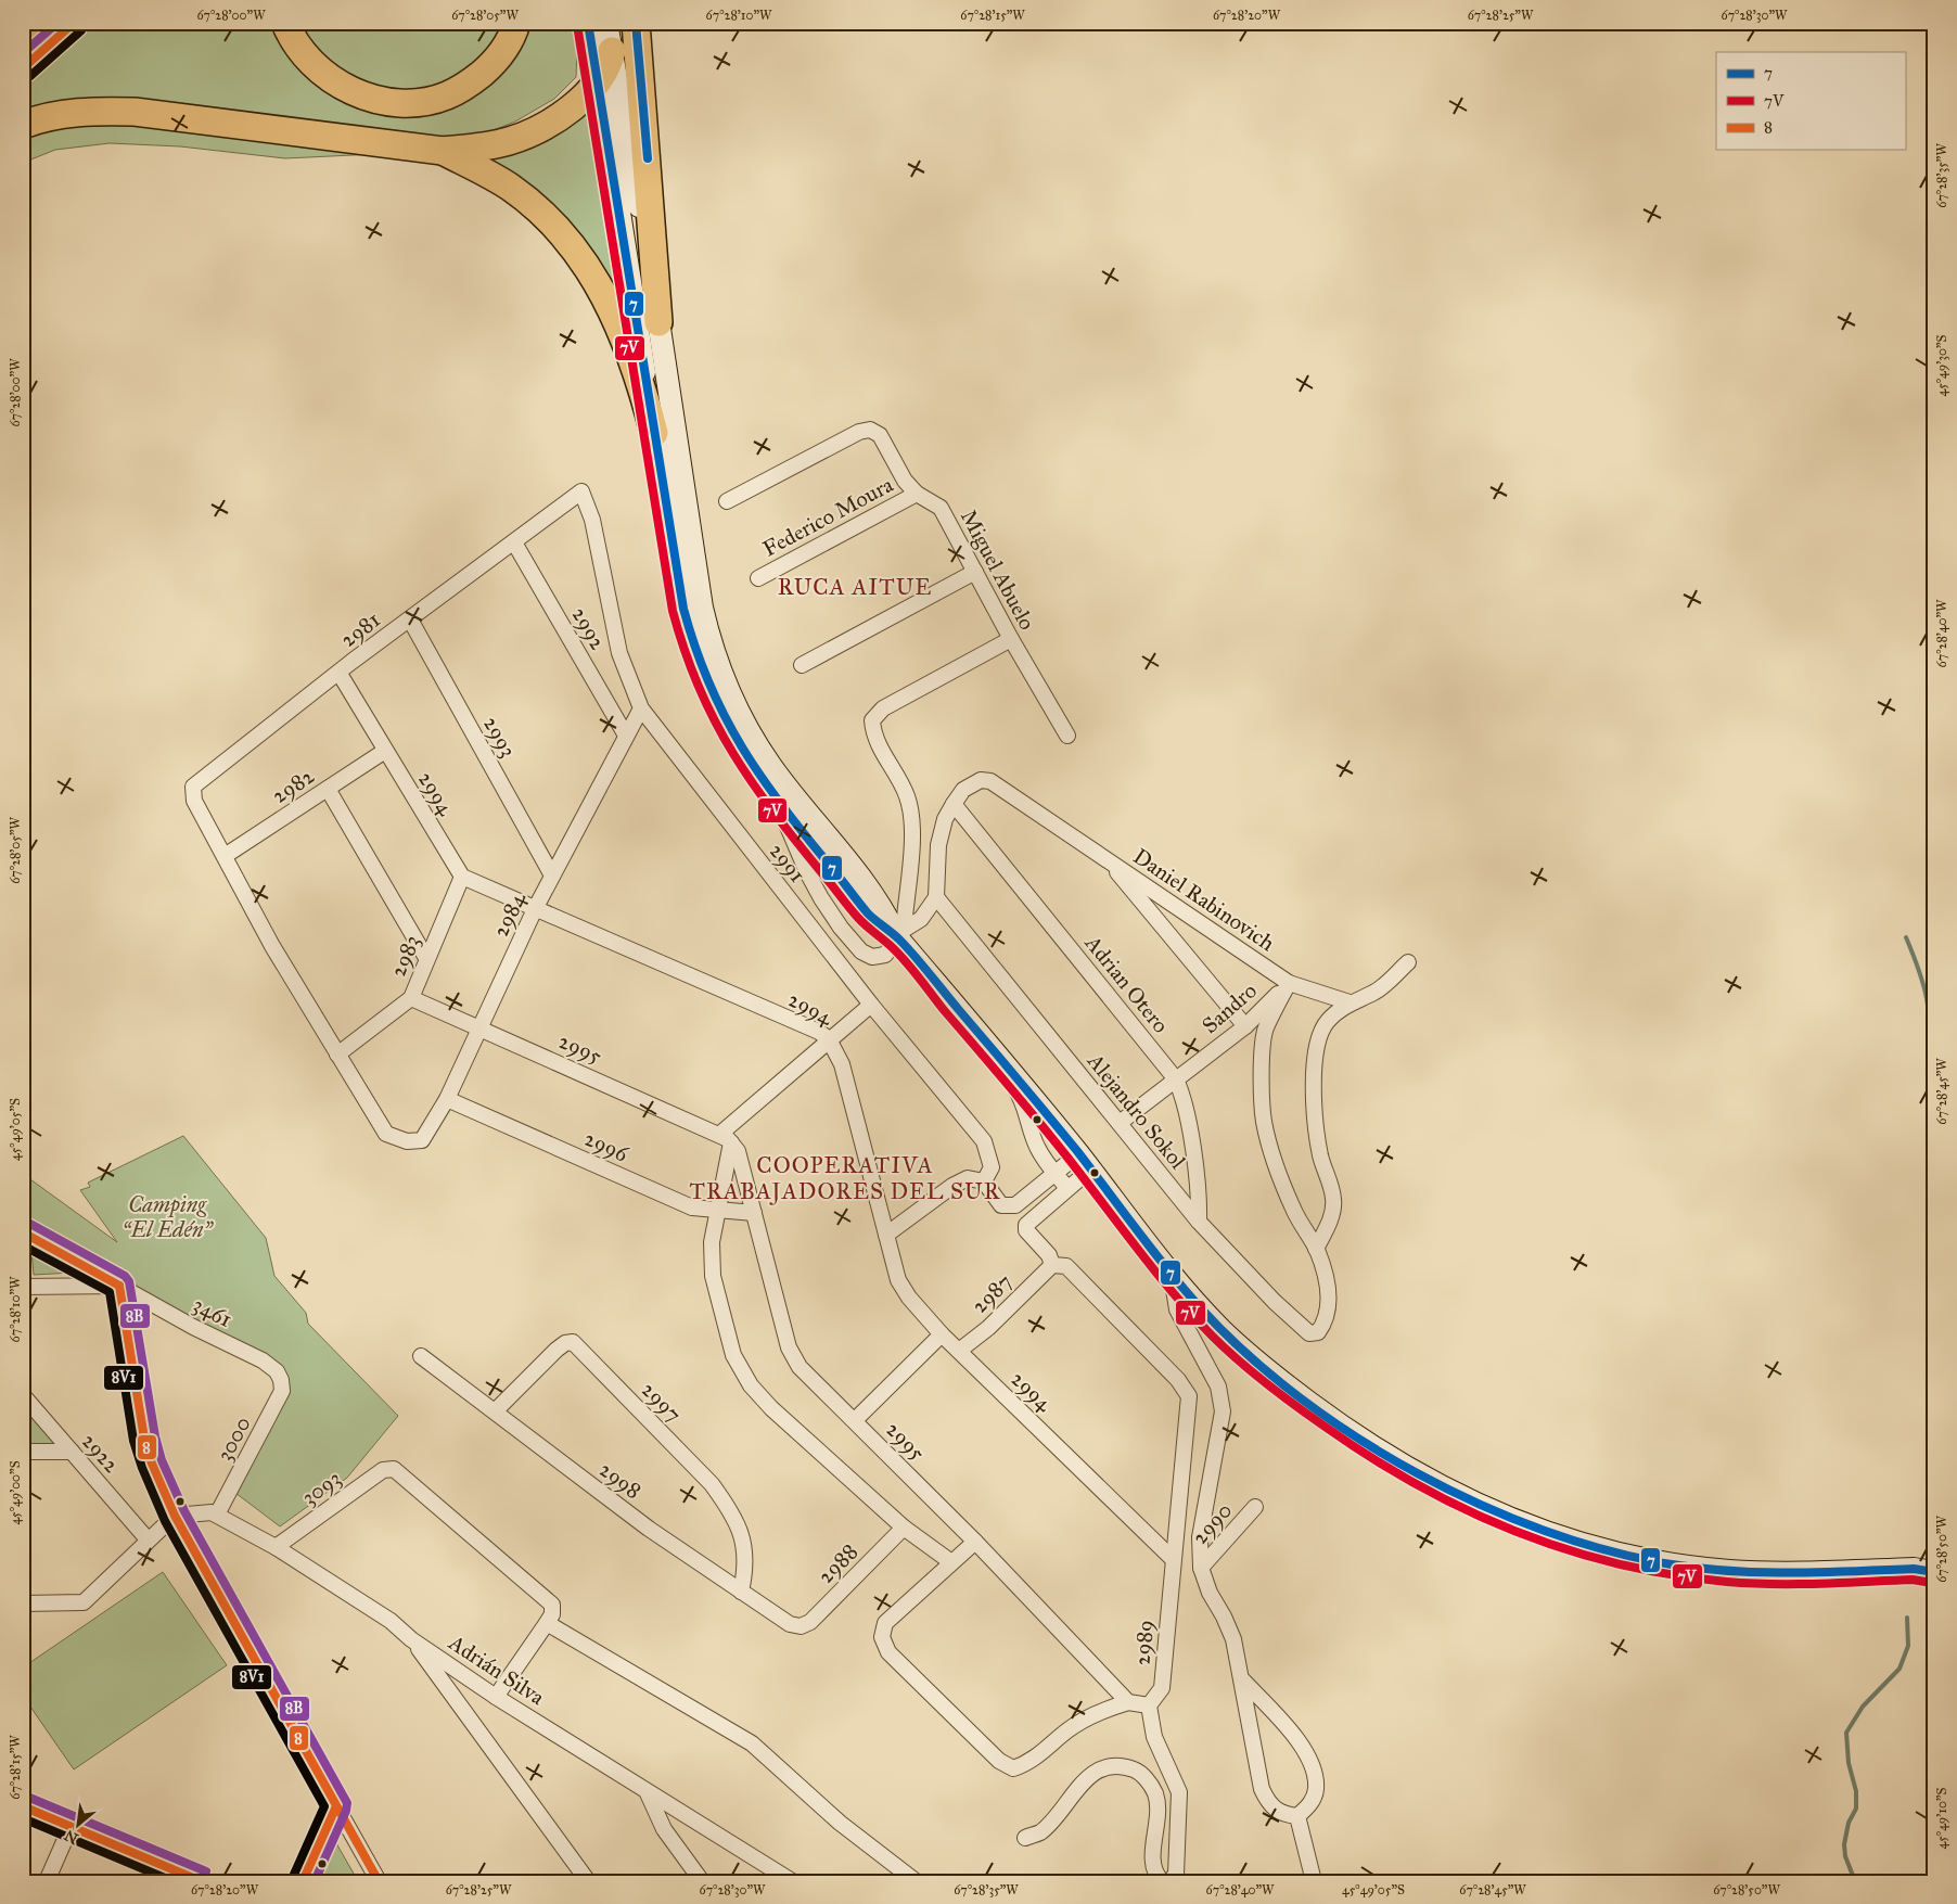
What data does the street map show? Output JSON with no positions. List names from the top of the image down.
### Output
{
  "streets": {
    "street": [
      "Federico Moura",
      "Miguel Abuelo",
      "2992",
      "2981",
      "2993",
      "2982",
      "2994",
      "2991",
      "Daniel Rabinovich",
      "2984",
      "2983",
      "Adrian Otero",
      "Sandro",
      "2995",
      "Alejandro Sokol",
      "2996",
      "2987",
      "3461",
      "2997",
      "3000",
      "2922",
      "2998",
      "3093",
      "2990",
      "2988",
      "2989",
      "Adrián Silva"
    ]
  },
  "crossings": [
    ["Federico Moura", "Miguel Abuelo"],
    ["2992", "2981"],
    ["2992", "2984"],
    ["2981", "2993"],
    ["2981", "2982"],
    ["2981", "2994"],
    ["2981", "2991"],
    ["2993", "2984"],
    ["2982", "2994"],
    ["2994", "2984"],
    ["2994", "2983"],
    ["2994", "2987"],
    ["2994", "2989"],
    ["2991", "2984"],
    ["Daniel Rabinovich", "Adrian Otero"],
    ["Daniel Rabinovich", "Sandro"],
    ["2984", "2983"],
    ["2984", "2995"],
    ["2984", "2996"],
    ["2983", "2995"],
    ["Adrian Otero", "Sandro"],
    ["Adrian Otero", "Alejandro Sokol"],
    ["Sandro", "Alejandro Sokol"],
    ["2995", "2996"],
    ["2987", "2989"],
    ["3461", "3000"],
    ["2997", "2998"],
    ["3000", "Adrián Silva"],
    ["2998", "2988"],
    ["3093", "Adrián Silva"]
  ],
  "districts": ["RUCA AITUE", "COOPERATIVA TRABAJADORES DEL SUR"],
  "parks": ["Camping “El Edén”"],
  "lines": [
    "transit line 7",
    "transit line 8",
    "transit line 8B",
    "transit line 7V",
    "transit line 8V1"
  ],
  "legend": ["7", "7V", "8"],
  "north": "bottom left",
  "coordinates": [
    "67°28'00\"W",
    "67°28'05\"W",
    "67°28'10\"W",
    "67°28'15\"W",
    "67°28'20\"W",
    "67°28'25\"W",
    "67°28'30\"W",
    "67°28'35\"W",
    "45°49'30\"S",
    "67°28'40\"W",
    "67°28'45\"W",
    "45°49'05\"S",
    "45°49'00\"S",
    "67°28'50\"W",
    "45°49'10\"S"
  ]
}
